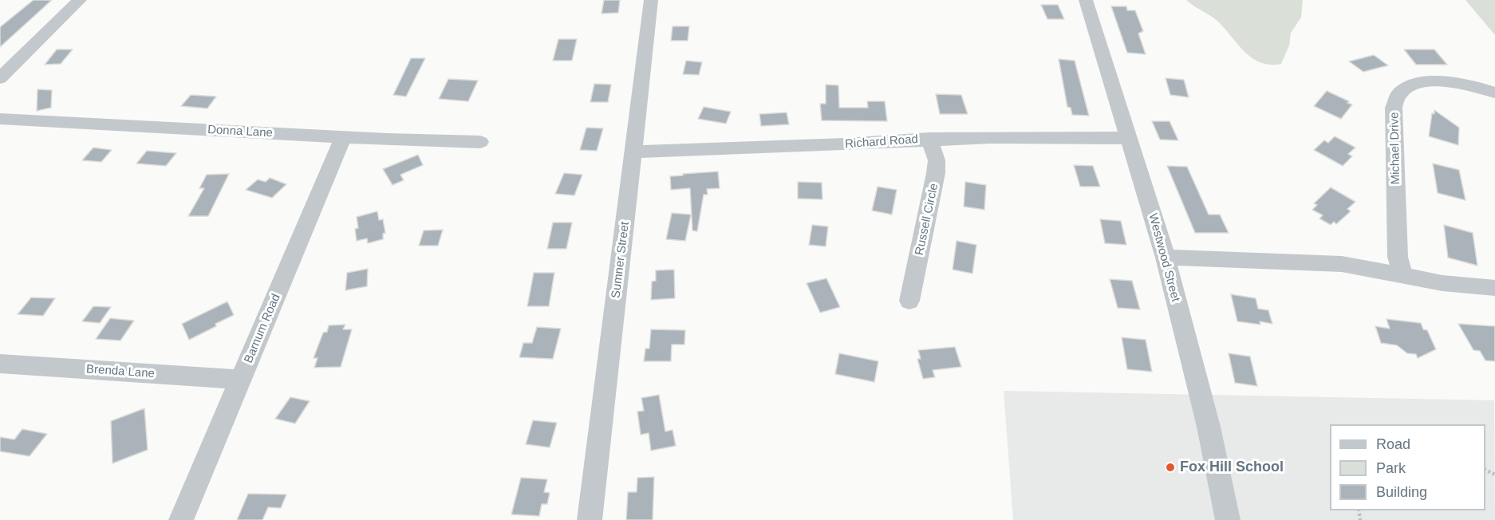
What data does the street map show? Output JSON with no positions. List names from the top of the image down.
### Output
{
  "streets": {
    "street": [
      "Donna Lane",
      "Richard Road",
      "Michael Drive",
      "Russell Circle",
      "Westwood Street",
      "Sumner Street",
      "Barnum Road",
      "Brenda Lane"
    ]
  },
  "crossings": [
    ["Donna Lane", "Barnum Road"],
    ["Richard Road", "Russell Circle"],
    ["Richard Road", "Westwood Street"],
    ["Richard Road", "Sumner Street"],
    ["Barnum Road", "Brenda Lane"]
  ],
  "places": ["Fox Hill School"],
  "legend": ["Road", "Park", "Building"]
}
